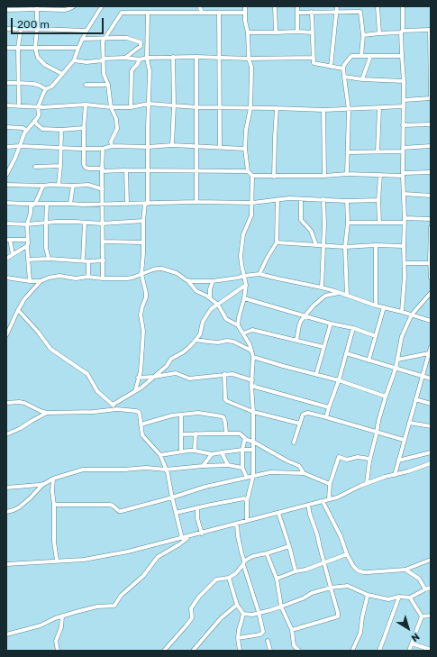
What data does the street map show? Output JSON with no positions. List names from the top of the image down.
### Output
{
  "scale_bar": "200 m",
  "north": "bottom right"
}
